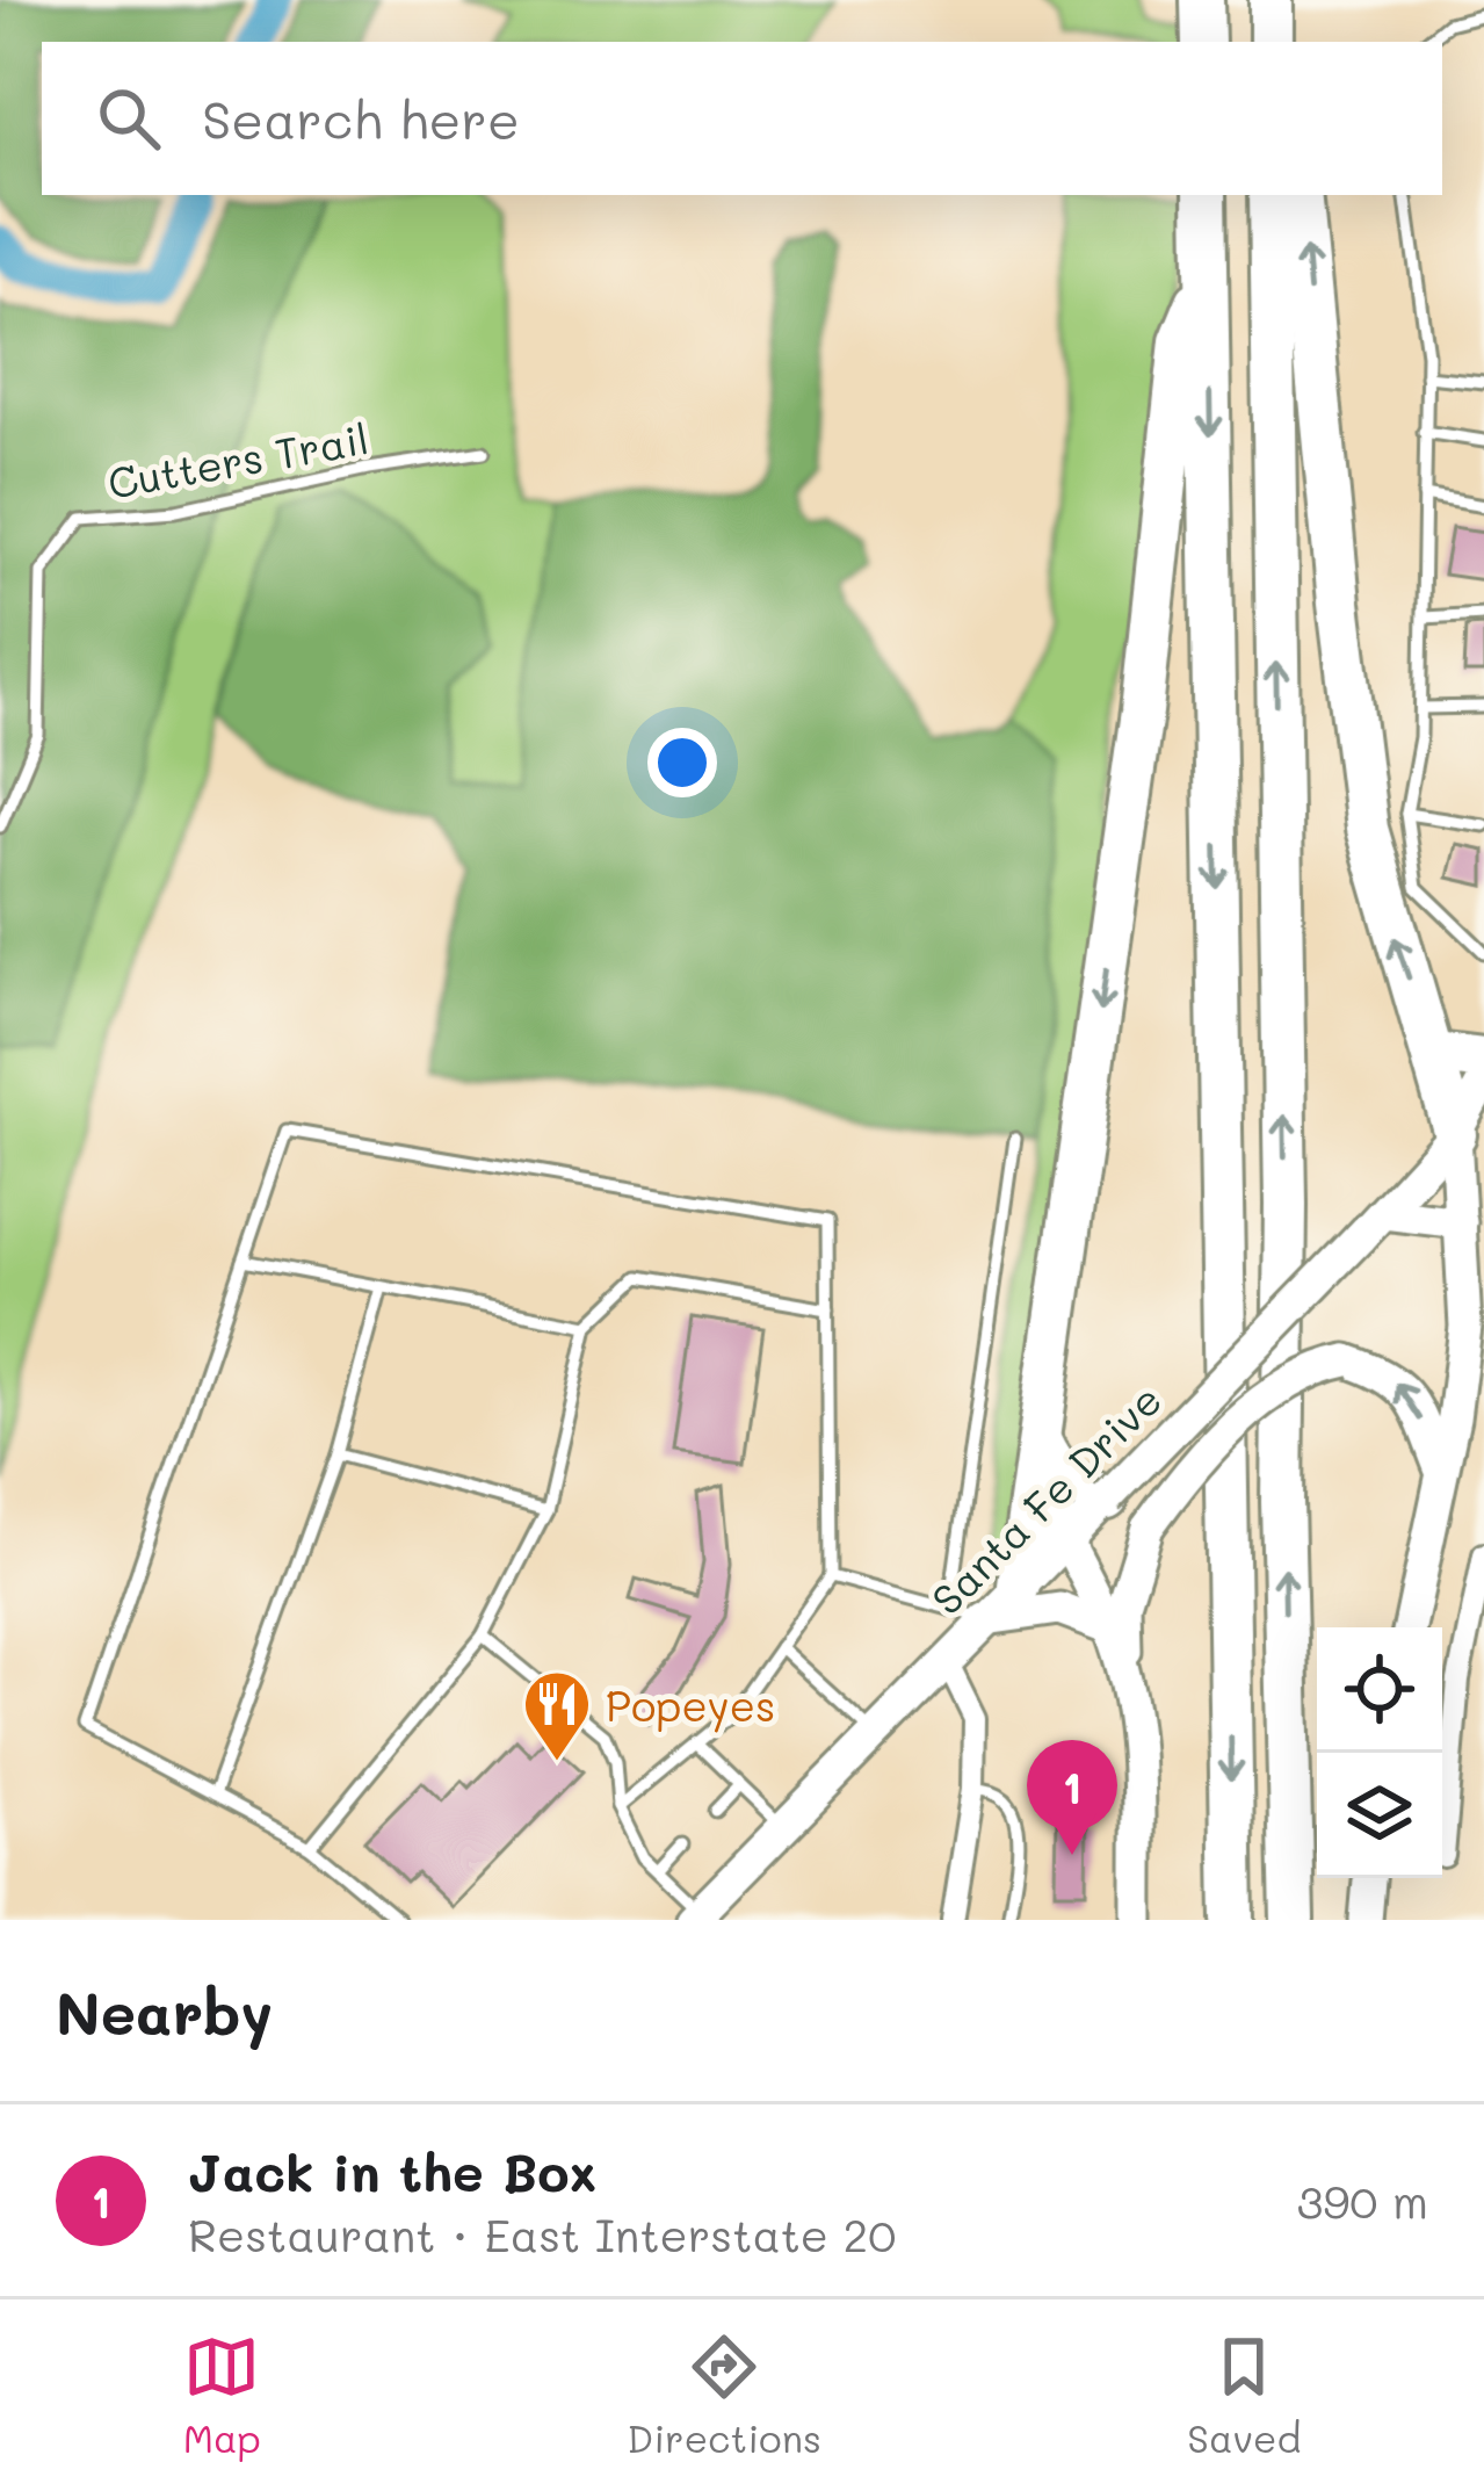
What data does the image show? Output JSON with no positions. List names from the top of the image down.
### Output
{
  "streets": {
    "main road": ["Santa Fe Drive"],
    "lane": ["Cutters Trail"]
  },
  "places": {
    "restaurant": ["Popeyes"]
  },
  "page": {
    "search": "Search here",
    "pins": "1",
    "heading": "Nearby",
    "list": [
      {
        "mark": "1",
        "name": "Jack in the Box",
        "note": "Restaurant · East Interstate 20",
        "value": "390 m"
      }
    ],
    "nav": ["Map", "Directions", "Saved"]
  }
}
